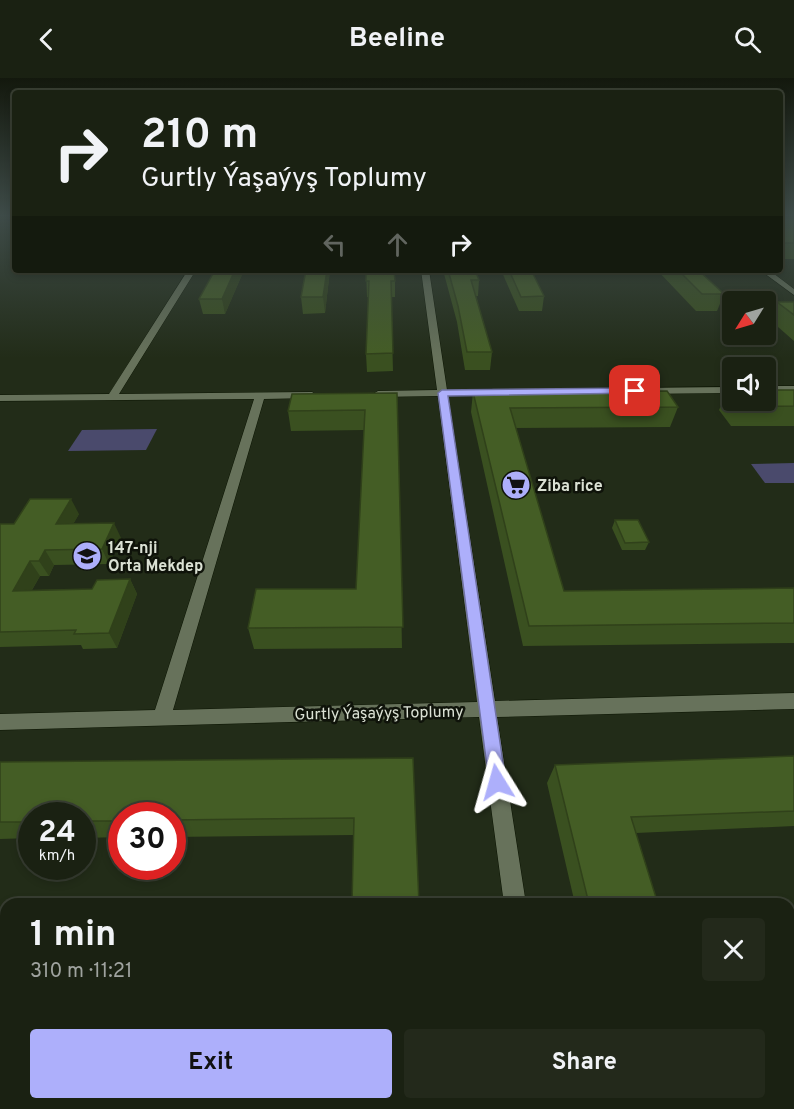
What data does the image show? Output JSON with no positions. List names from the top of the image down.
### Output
{
  "streets": {
    "street": ["Gurtly Ýaşaýyş Toplumy"]
  },
  "places": {
    "supermarket": ["Ziba rice"],
    "school or university": ["147-nji Orta Mekdep"]
  },
  "north": "bottom left",
  "page": {
    "header": "Beeline",
    "turn": ["210 m", "Gurtly Ýaşaýyş Toplumy"],
    "speed": "24 km/h",
    "limit": "30",
    "heading": ["1 min", "310 m · 11:21"],
    "buttons": ["Exit", "Share"]
  }
}
